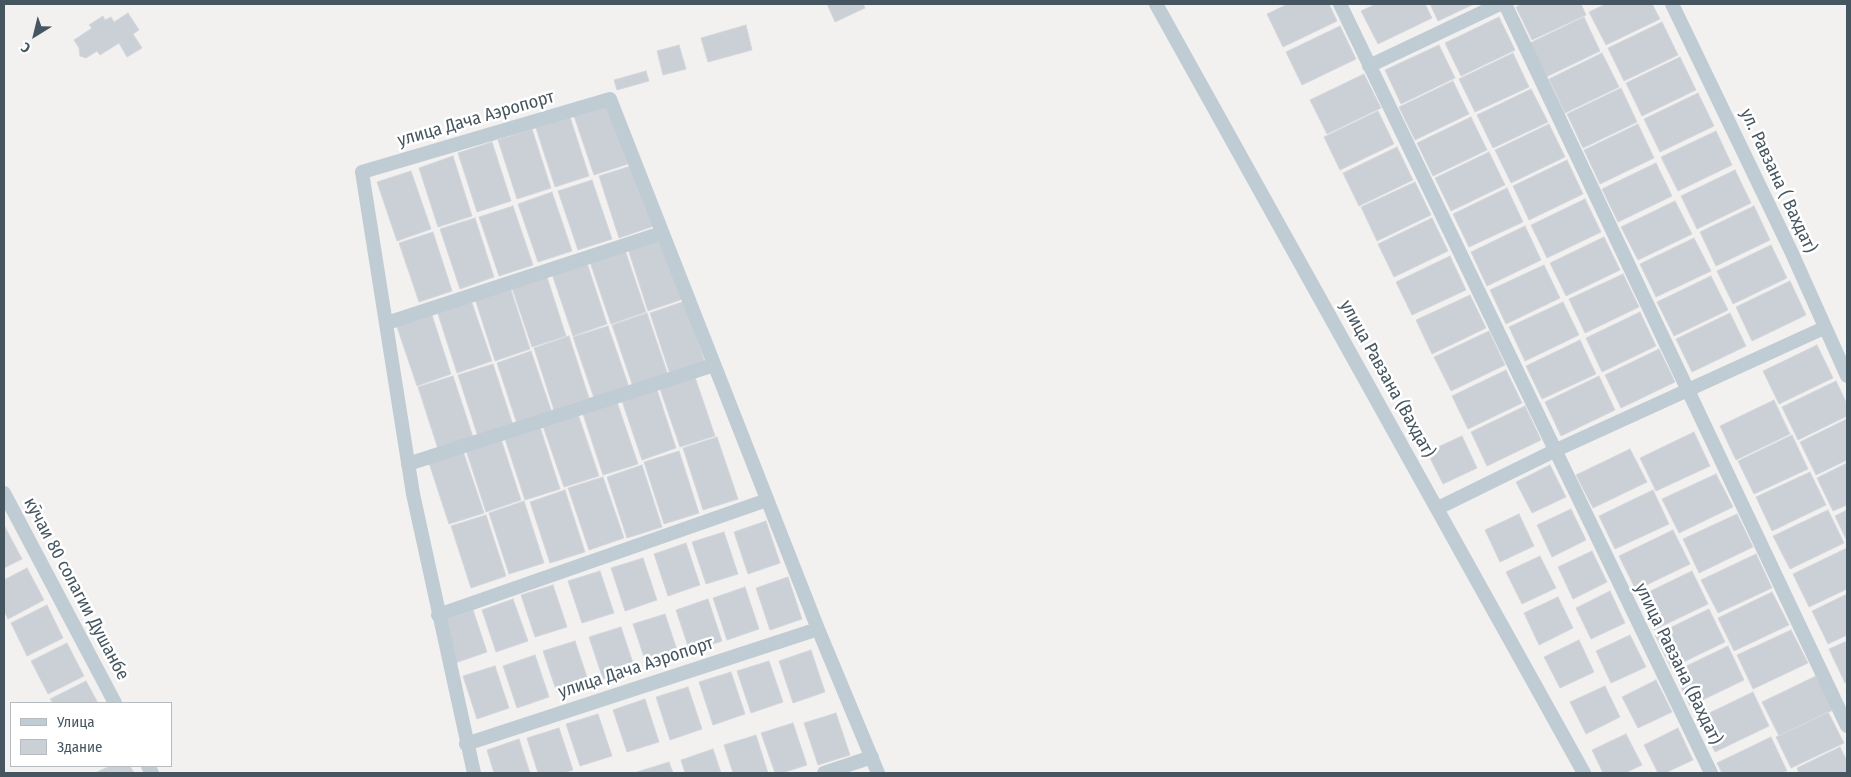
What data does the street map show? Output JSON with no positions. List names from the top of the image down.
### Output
{
  "streets": {
    "street": [
      "улица Дача Аэропорт",
      "ул. Равзана ( Вахдат)",
      "улица Равзана (Вахдат)",
      "кӯчаи 80 солагии Душанбе"
    ]
  },
  "legend": ["Улица", "Здание"],
  "north": "bottom left"
}
